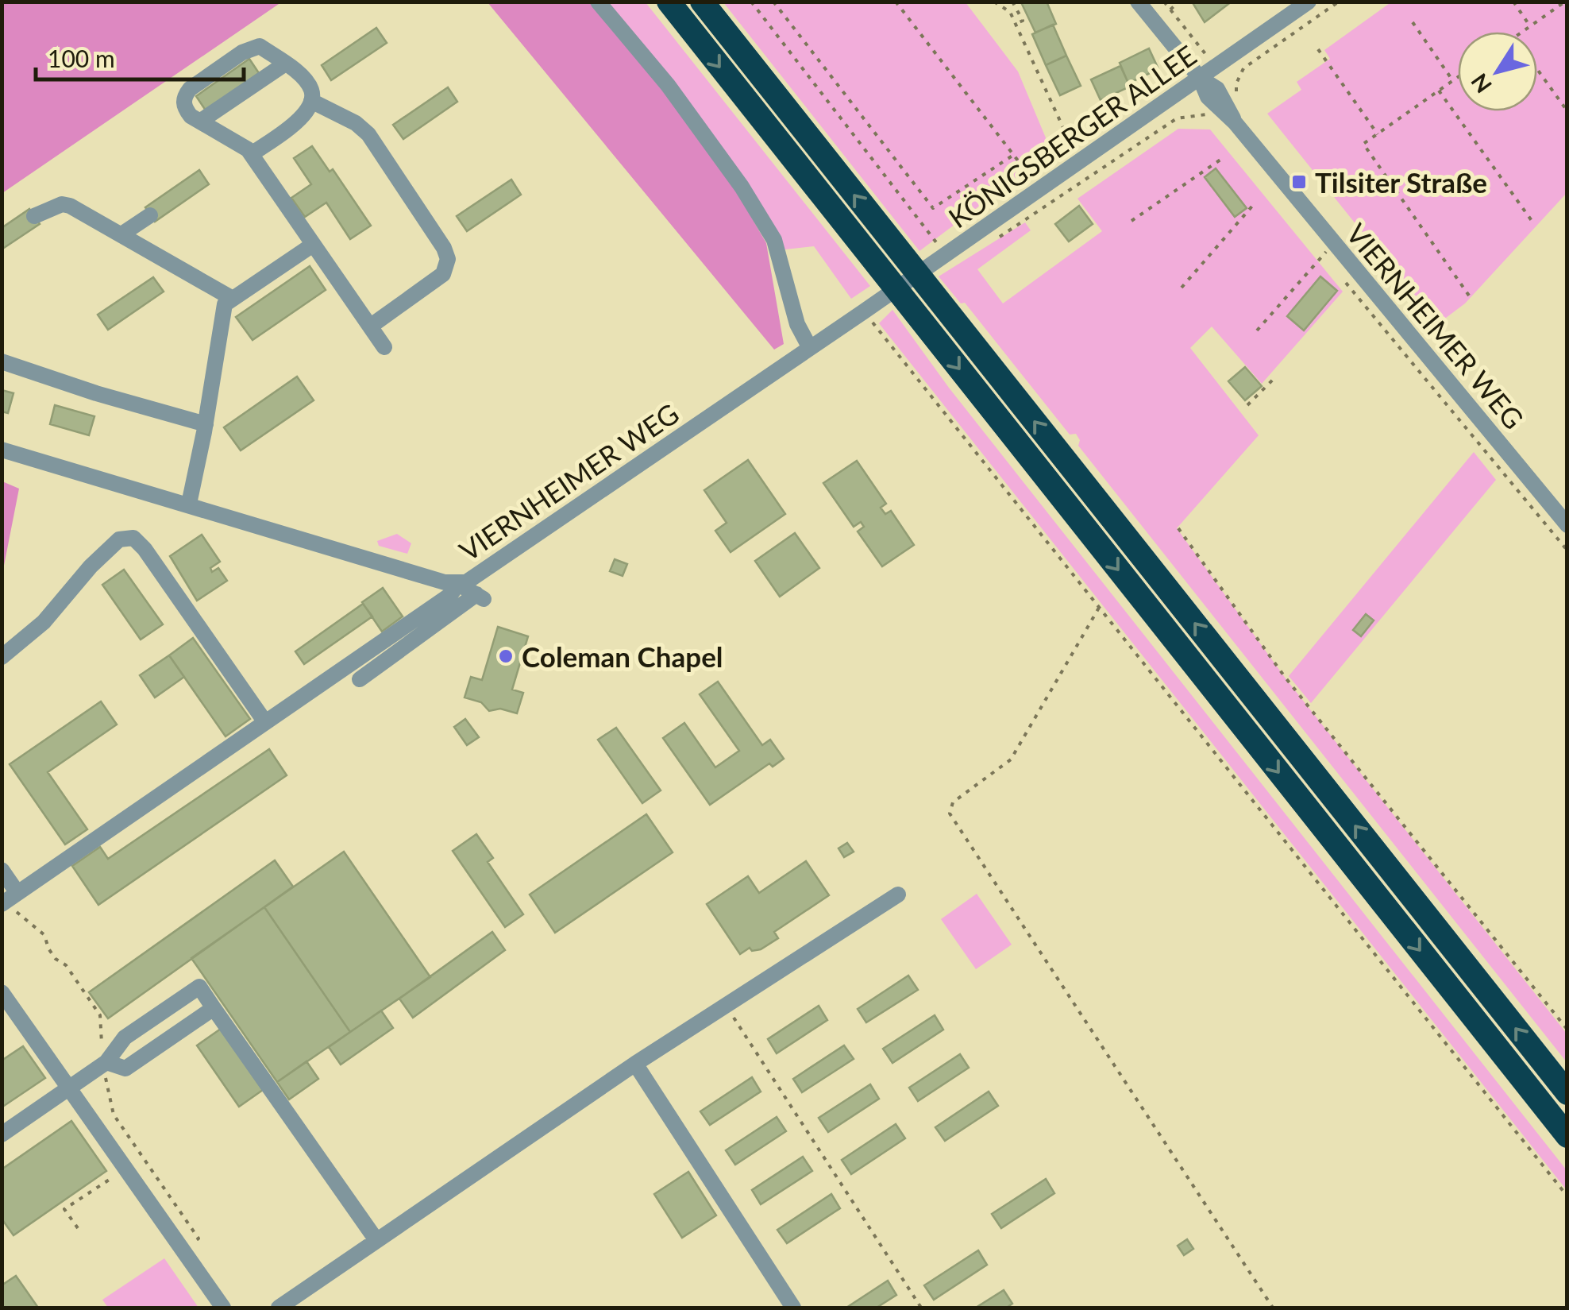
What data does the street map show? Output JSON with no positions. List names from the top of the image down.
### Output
{
  "streets": {
    "street": ["KÖNIGSBERGER ALLEE", "VIERNHEIMER WEG"]
  },
  "crossings": [
    ["KÖNIGSBERGER ALLEE", "VIERNHEIMER WEG"]
  ],
  "places": {
    "transit": ["Tilsiter Straße"],
    "other": ["Coleman Chapel"]
  },
  "scale_bar": "100 m",
  "north": "bottom left"
}
